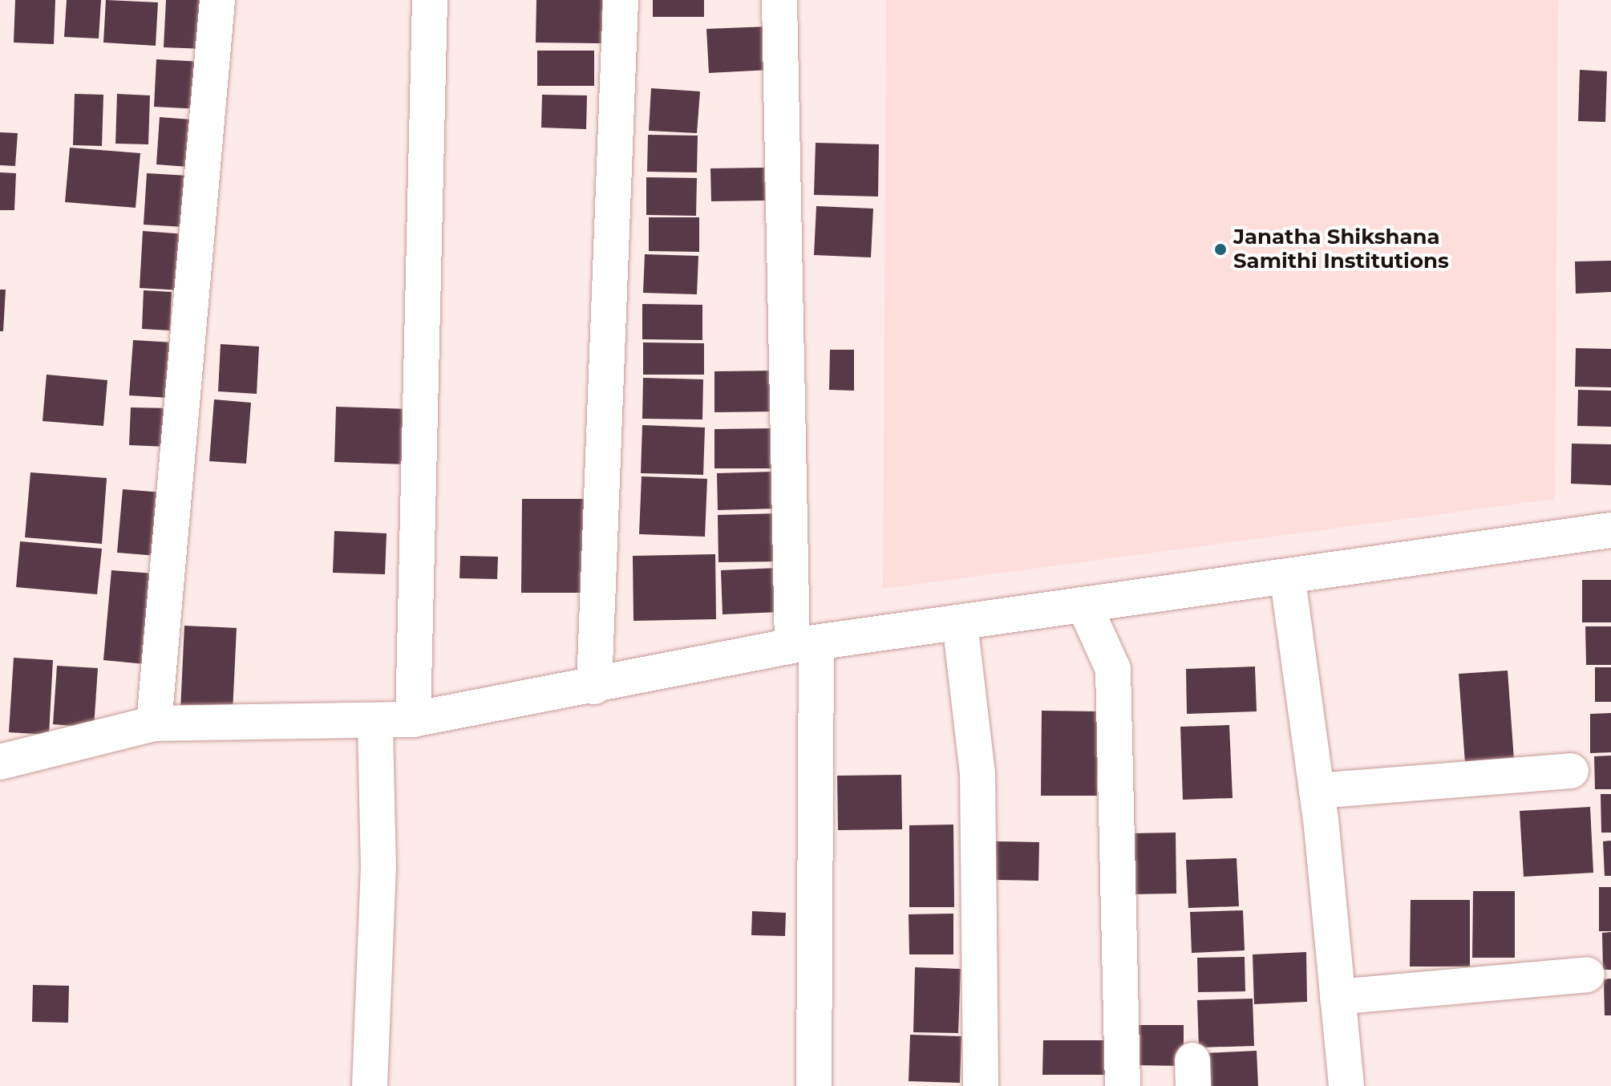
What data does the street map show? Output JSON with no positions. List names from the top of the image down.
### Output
{
  "places": ["Janatha Shikshana Samithi Institutions"]
}
